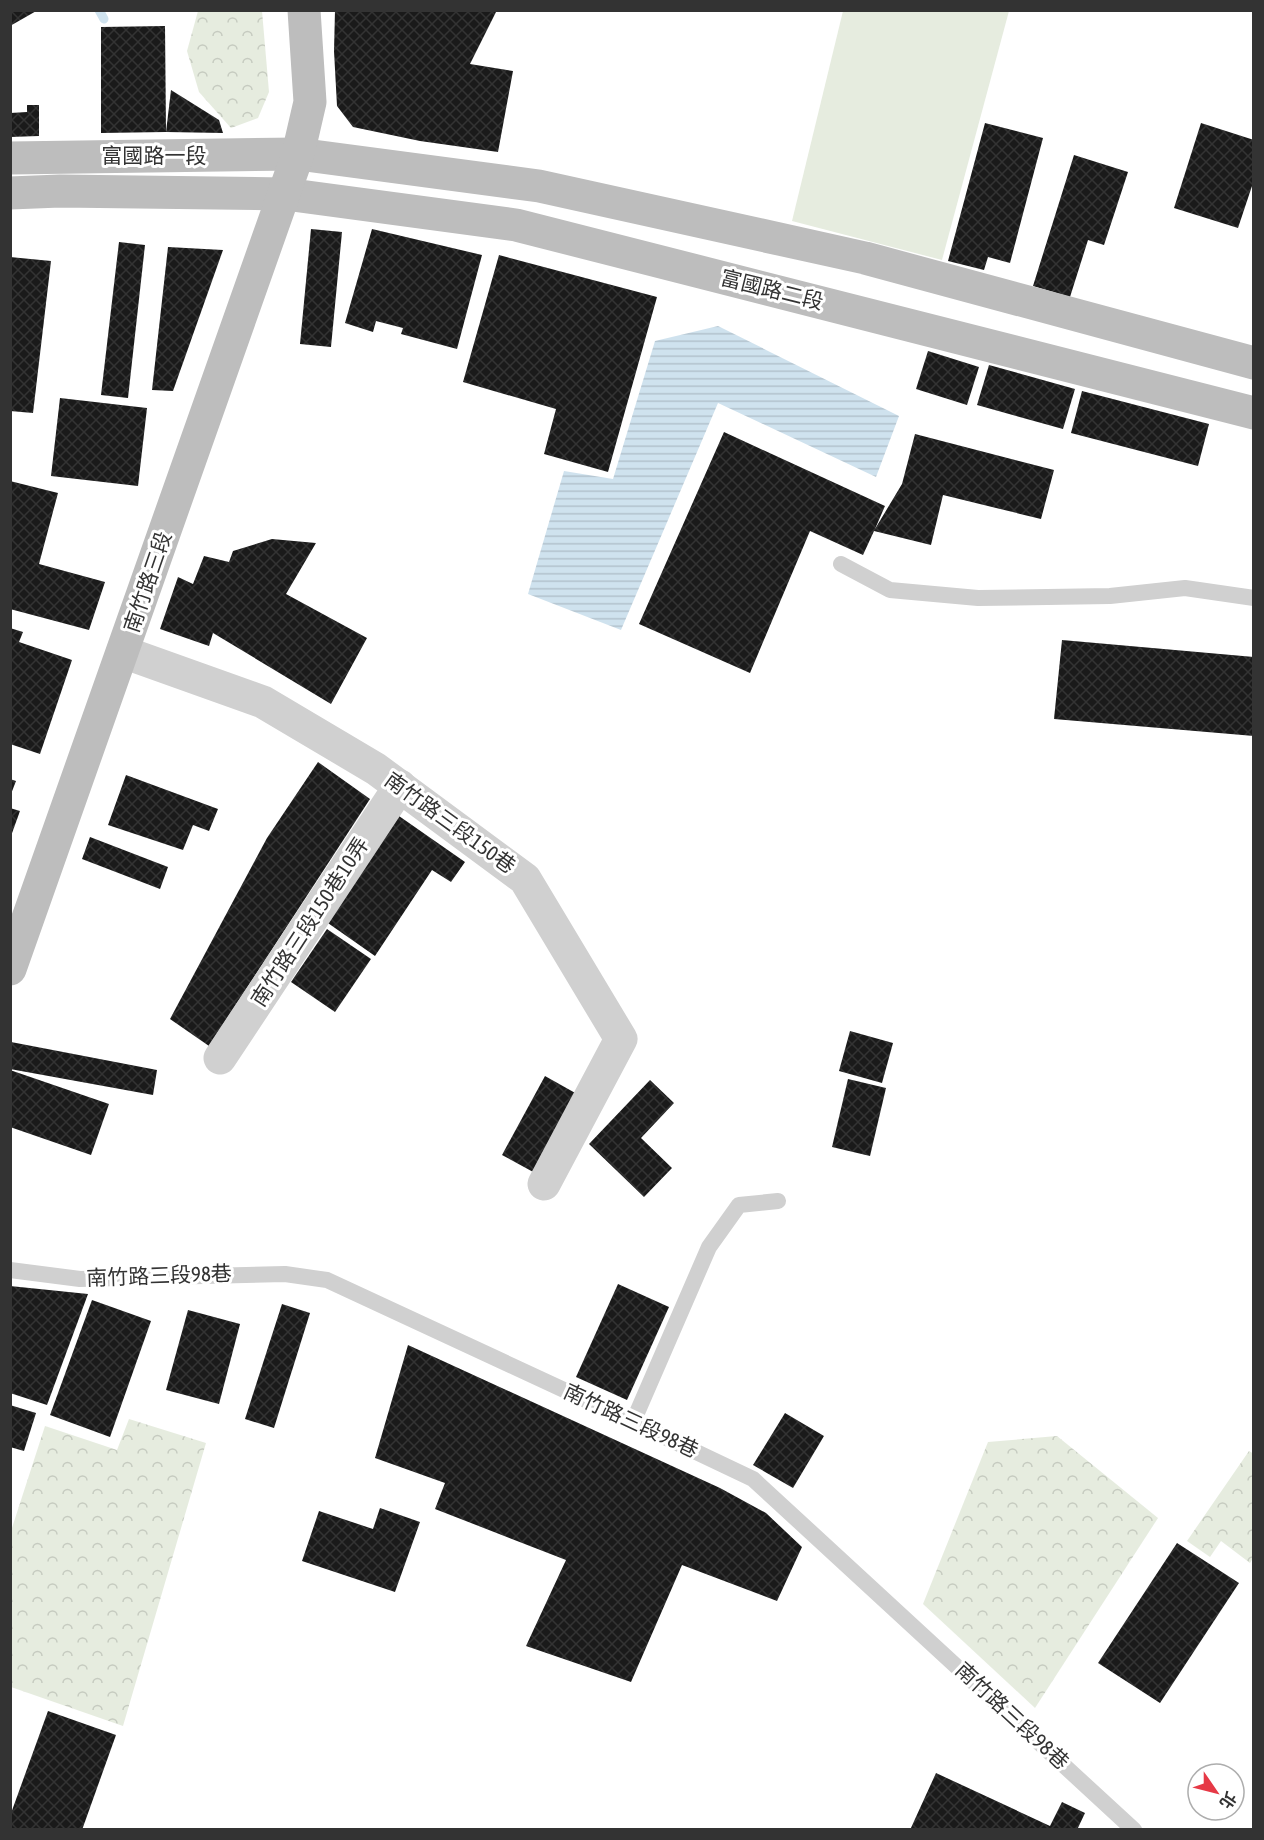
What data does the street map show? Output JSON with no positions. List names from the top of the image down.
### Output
{
  "streets": {
    "street": [
      "富國路一段",
      "富國路二段",
      "南竹路三段",
      "南竹路三段150巷",
      "南竹路三段150巷10弄"
    ],
    "lane": ["南竹路三段98巷"]
  },
  "crossings": [
    ["富國路一段", "富國路二段"],
    ["富國路一段", "南竹路三段"],
    ["富國路二段", "南竹路三段"],
    ["南竹路三段", "南竹路三段150巷"],
    ["南竹路三段150巷", "南竹路三段150巷10弄"]
  ],
  "north": "bottom right"
}
